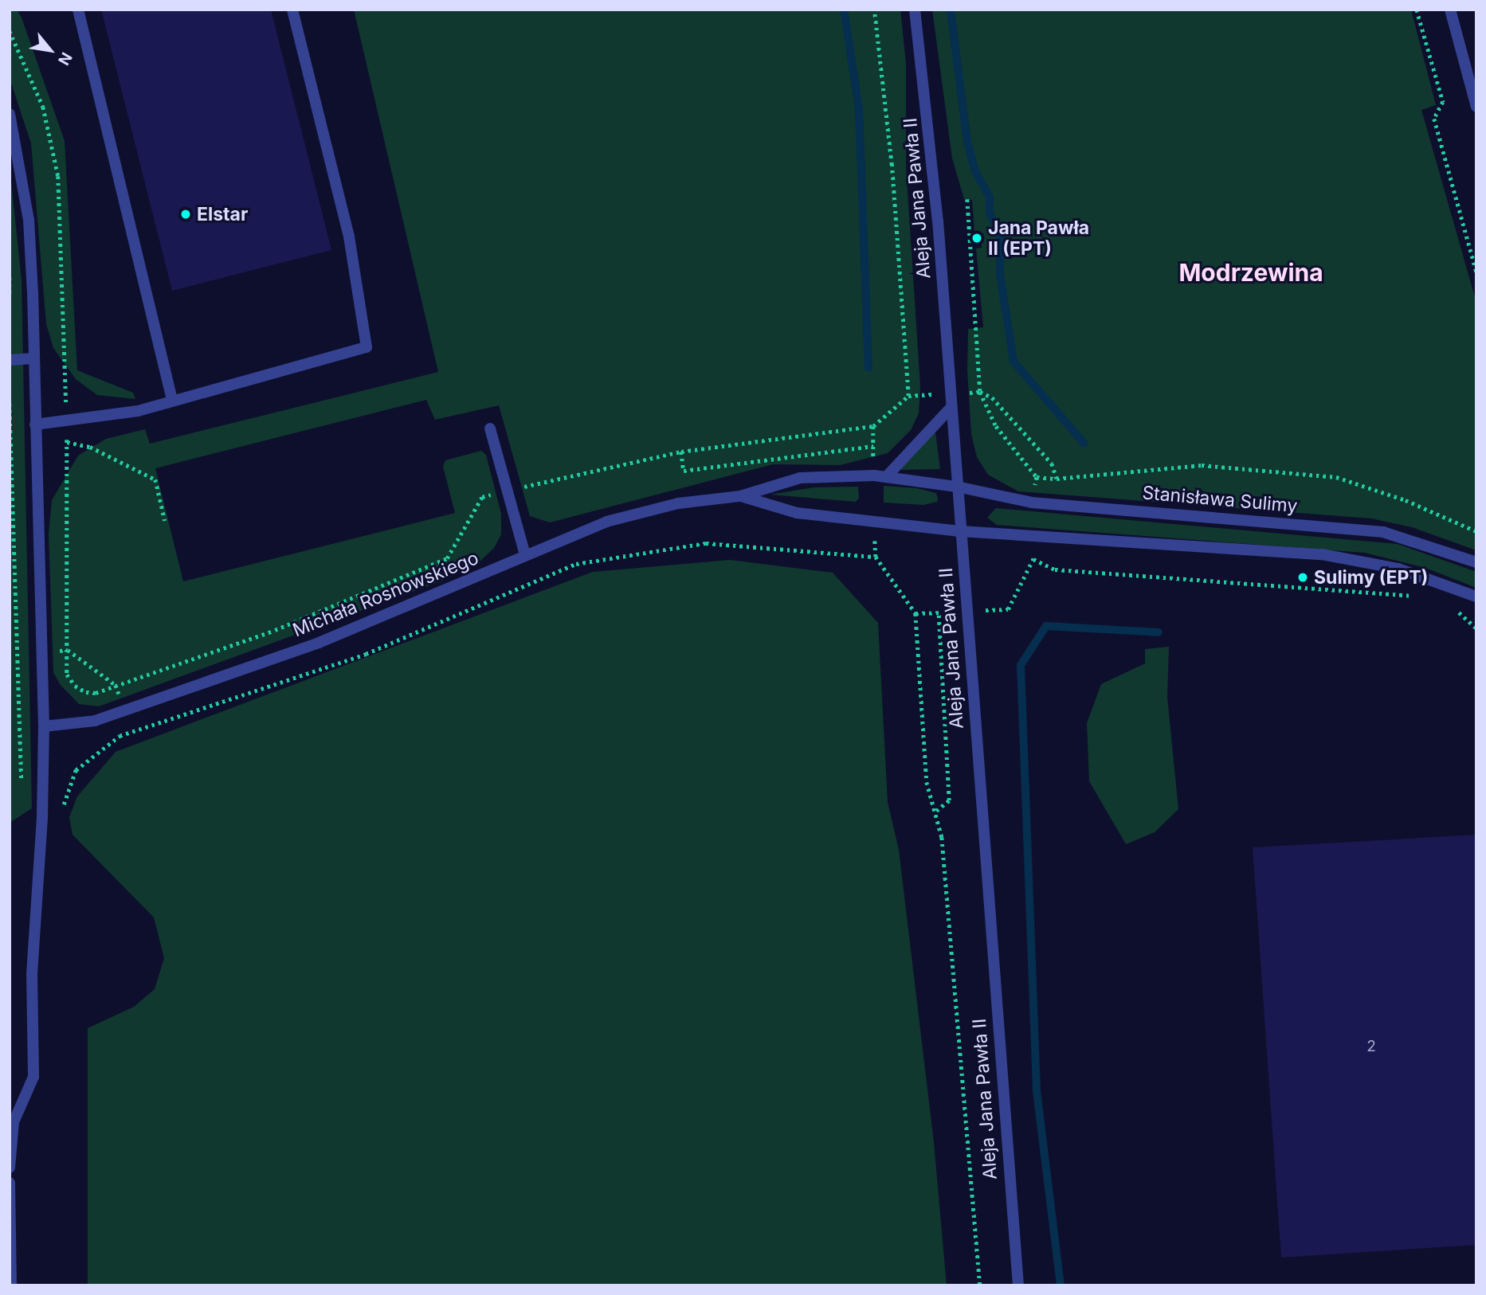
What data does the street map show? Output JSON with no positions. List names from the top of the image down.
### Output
{
  "streets": {
    "street": ["Aleja Jana Pawła II", "Stanisława Sulimy", "Michała Rosnowskiego"]
  },
  "crossings": [
    ["Aleja Jana Pawła II", "Stanisława Sulimy"],
    ["Aleja Jana Pawła II", "Michała Rosnowskiego"],
    ["Stanisława Sulimy", "Michała Rosnowskiego"]
  ],
  "districts": ["Modrzewina"],
  "places": ["Elstar", "Jana Pawła II (EPT)", "Sulimy (EPT)"],
  "house_numbers": ["2"],
  "north": "bottom right"
}
